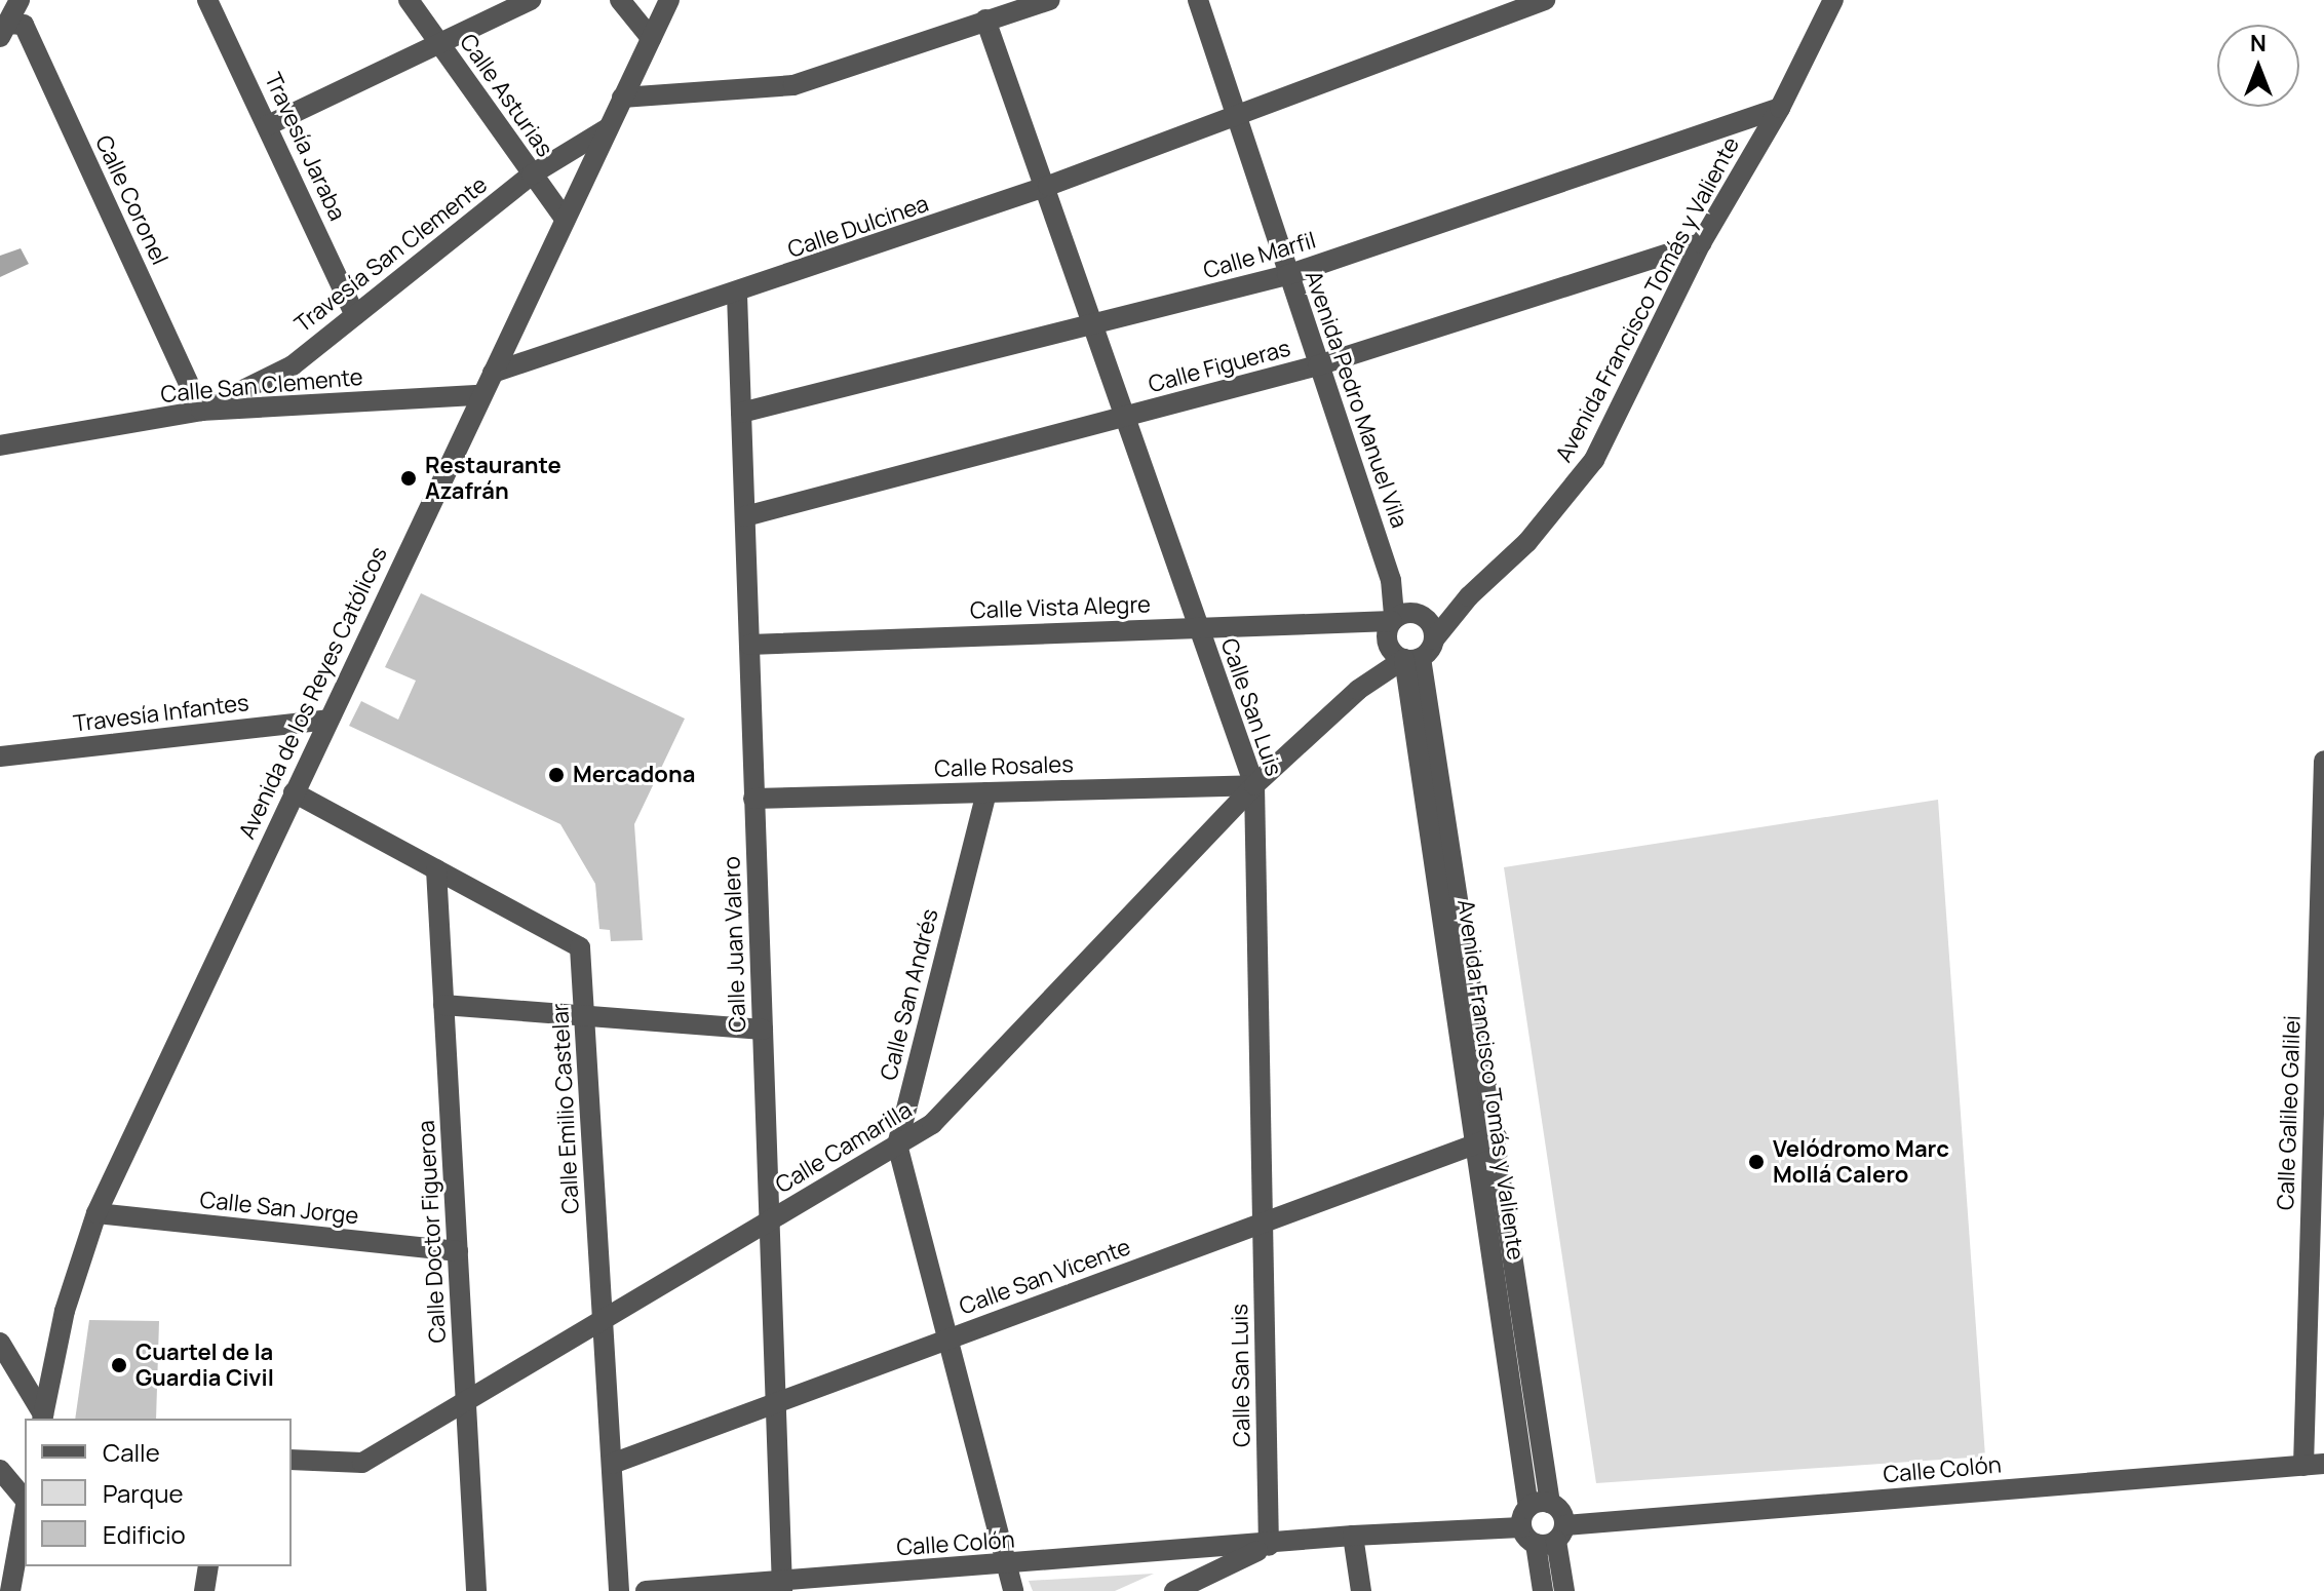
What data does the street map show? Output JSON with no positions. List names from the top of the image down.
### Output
{
  "streets": {
    "street": [
      "Calle Asturias",
      "Travesía Jaraba",
      "Calle Coronel",
      "Calle Dulcinea",
      "Travesía San Clemente",
      "Calle Marfil",
      "Avenida Francisco Tomás y Valiente",
      "Calle Figueras",
      "Calle San Clemente",
      "Avenida Pedro Manuel Vila",
      "Calle Vista Alegre",
      "Avenida de los Reyes Católicos",
      "Calle San Luis",
      "Travesía Infantes",
      "Calle Rosales",
      "Calle Juan Valero",
      "Calle San Andrés",
      "Calle Emilio Castelar",
      "Calle Galileo Galilei",
      "Calle Camarilla",
      "Calle San Jorge",
      "Calle Doctor Figueroa",
      "Calle San Vicente",
      "Calle Colón"
    ]
  },
  "crossings": [
    ["Calle Asturias", "Travesía San Clemente"],
    ["Calle Asturias", "Avenida de los Reyes Católicos"],
    ["Travesía Jaraba", "Travesía San Clemente"],
    ["Calle Coronel", "Travesía San Clemente"],
    ["Calle Coronel", "Calle San Clemente"],
    ["Calle Dulcinea", "Avenida Pedro Manuel Vila"],
    ["Calle Dulcinea", "Avenida de los Reyes Católicos"],
    ["Calle Dulcinea", "Calle San Luis"],
    ["Calle Dulcinea", "Calle Juan Valero"],
    ["Travesía San Clemente", "Calle San Clemente"],
    ["Travesía San Clemente", "Avenida de los Reyes Católicos"],
    ["Calle Marfil", "Avenida Francisco Tomás y Valiente"],
    ["Calle Marfil", "Avenida Pedro Manuel Vila"],
    ["Calle Marfil", "Calle San Luis"],
    ["Calle Marfil", "Calle Juan Valero"],
    ["Avenida Francisco Tomás y Valiente", "Calle Figueras"],
    ["Avenida Francisco Tomás y Valiente", "Avenida Pedro Manuel Vila"],
    ["Avenida Francisco Tomás y Valiente", "Calle Vista Alegre"],
    ["Avenida Francisco Tomás y Valiente", "Calle Camarilla"],
    ["Avenida Francisco Tomás y Valiente", "Calle San Vicente"],
    ["Avenida Francisco Tomás y Valiente", "Calle Colón"],
    ["Calle Figueras", "Avenida Pedro Manuel Vila"],
    ["Calle Figueras", "Calle San Luis"],
    ["Calle Figueras", "Calle Juan Valero"],
    ["Calle San Clemente", "Avenida de los Reyes Católicos"],
    ["Avenida Pedro Manuel Vila", "Calle Vista Alegre"],
    ["Avenida Pedro Manuel Vila", "Calle Camarilla"],
    ["Calle Vista Alegre", "Calle San Luis"],
    ["Calle Vista Alegre", "Calle Juan Valero"],
    ["Calle Vista Alegre", "Calle Camarilla"],
    ["Avenida de los Reyes Católicos", "Travesía Infantes"],
    ["Avenida de los Reyes Católicos", "Calle Emilio Castelar"],
    ["Avenida de los Reyes Católicos", "Calle San Jorge"],
    ["Calle San Luis", "Calle Rosales"],
    ["Calle San Luis", "Calle Camarilla"],
    ["Calle San Luis", "Calle San Vicente"],
    ["Calle San Luis", "Calle Colón"],
    ["Calle Rosales", "Calle Juan Valero"],
    ["Calle Rosales", "Calle San Andrés"],
    ["Calle Rosales", "Calle Camarilla"],
    ["Calle Juan Valero", "Calle Camarilla"],
    ["Calle Juan Valero", "Calle San Vicente"],
    ["Calle Juan Valero", "Calle Colón"],
    ["Calle San Andrés", "Calle Camarilla"],
    ["Calle San Andrés", "Calle San Vicente"],
    ["Calle San Andrés", "Calle Colón"],
    ["Calle Emilio Castelar", "Calle Camarilla"],
    ["Calle Emilio Castelar", "Calle Doctor Figueroa"],
    ["Calle Emilio Castelar", "Calle San Vicente"],
    ["Calle Galileo Galilei", "Calle Colón"],
    ["Calle Camarilla", "Calle Doctor Figueroa"],
    ["Calle San Jorge", "Calle Doctor Figueroa"]
  ],
  "places": [
    "Restaurante Azafrán",
    "Mercadona",
    "Velódromo Marc Mollá Calero",
    "Cuartel de la Guardia Civil"
  ],
  "legend": ["Calle", "Parque", "Edificio"],
  "north": "top"
}
